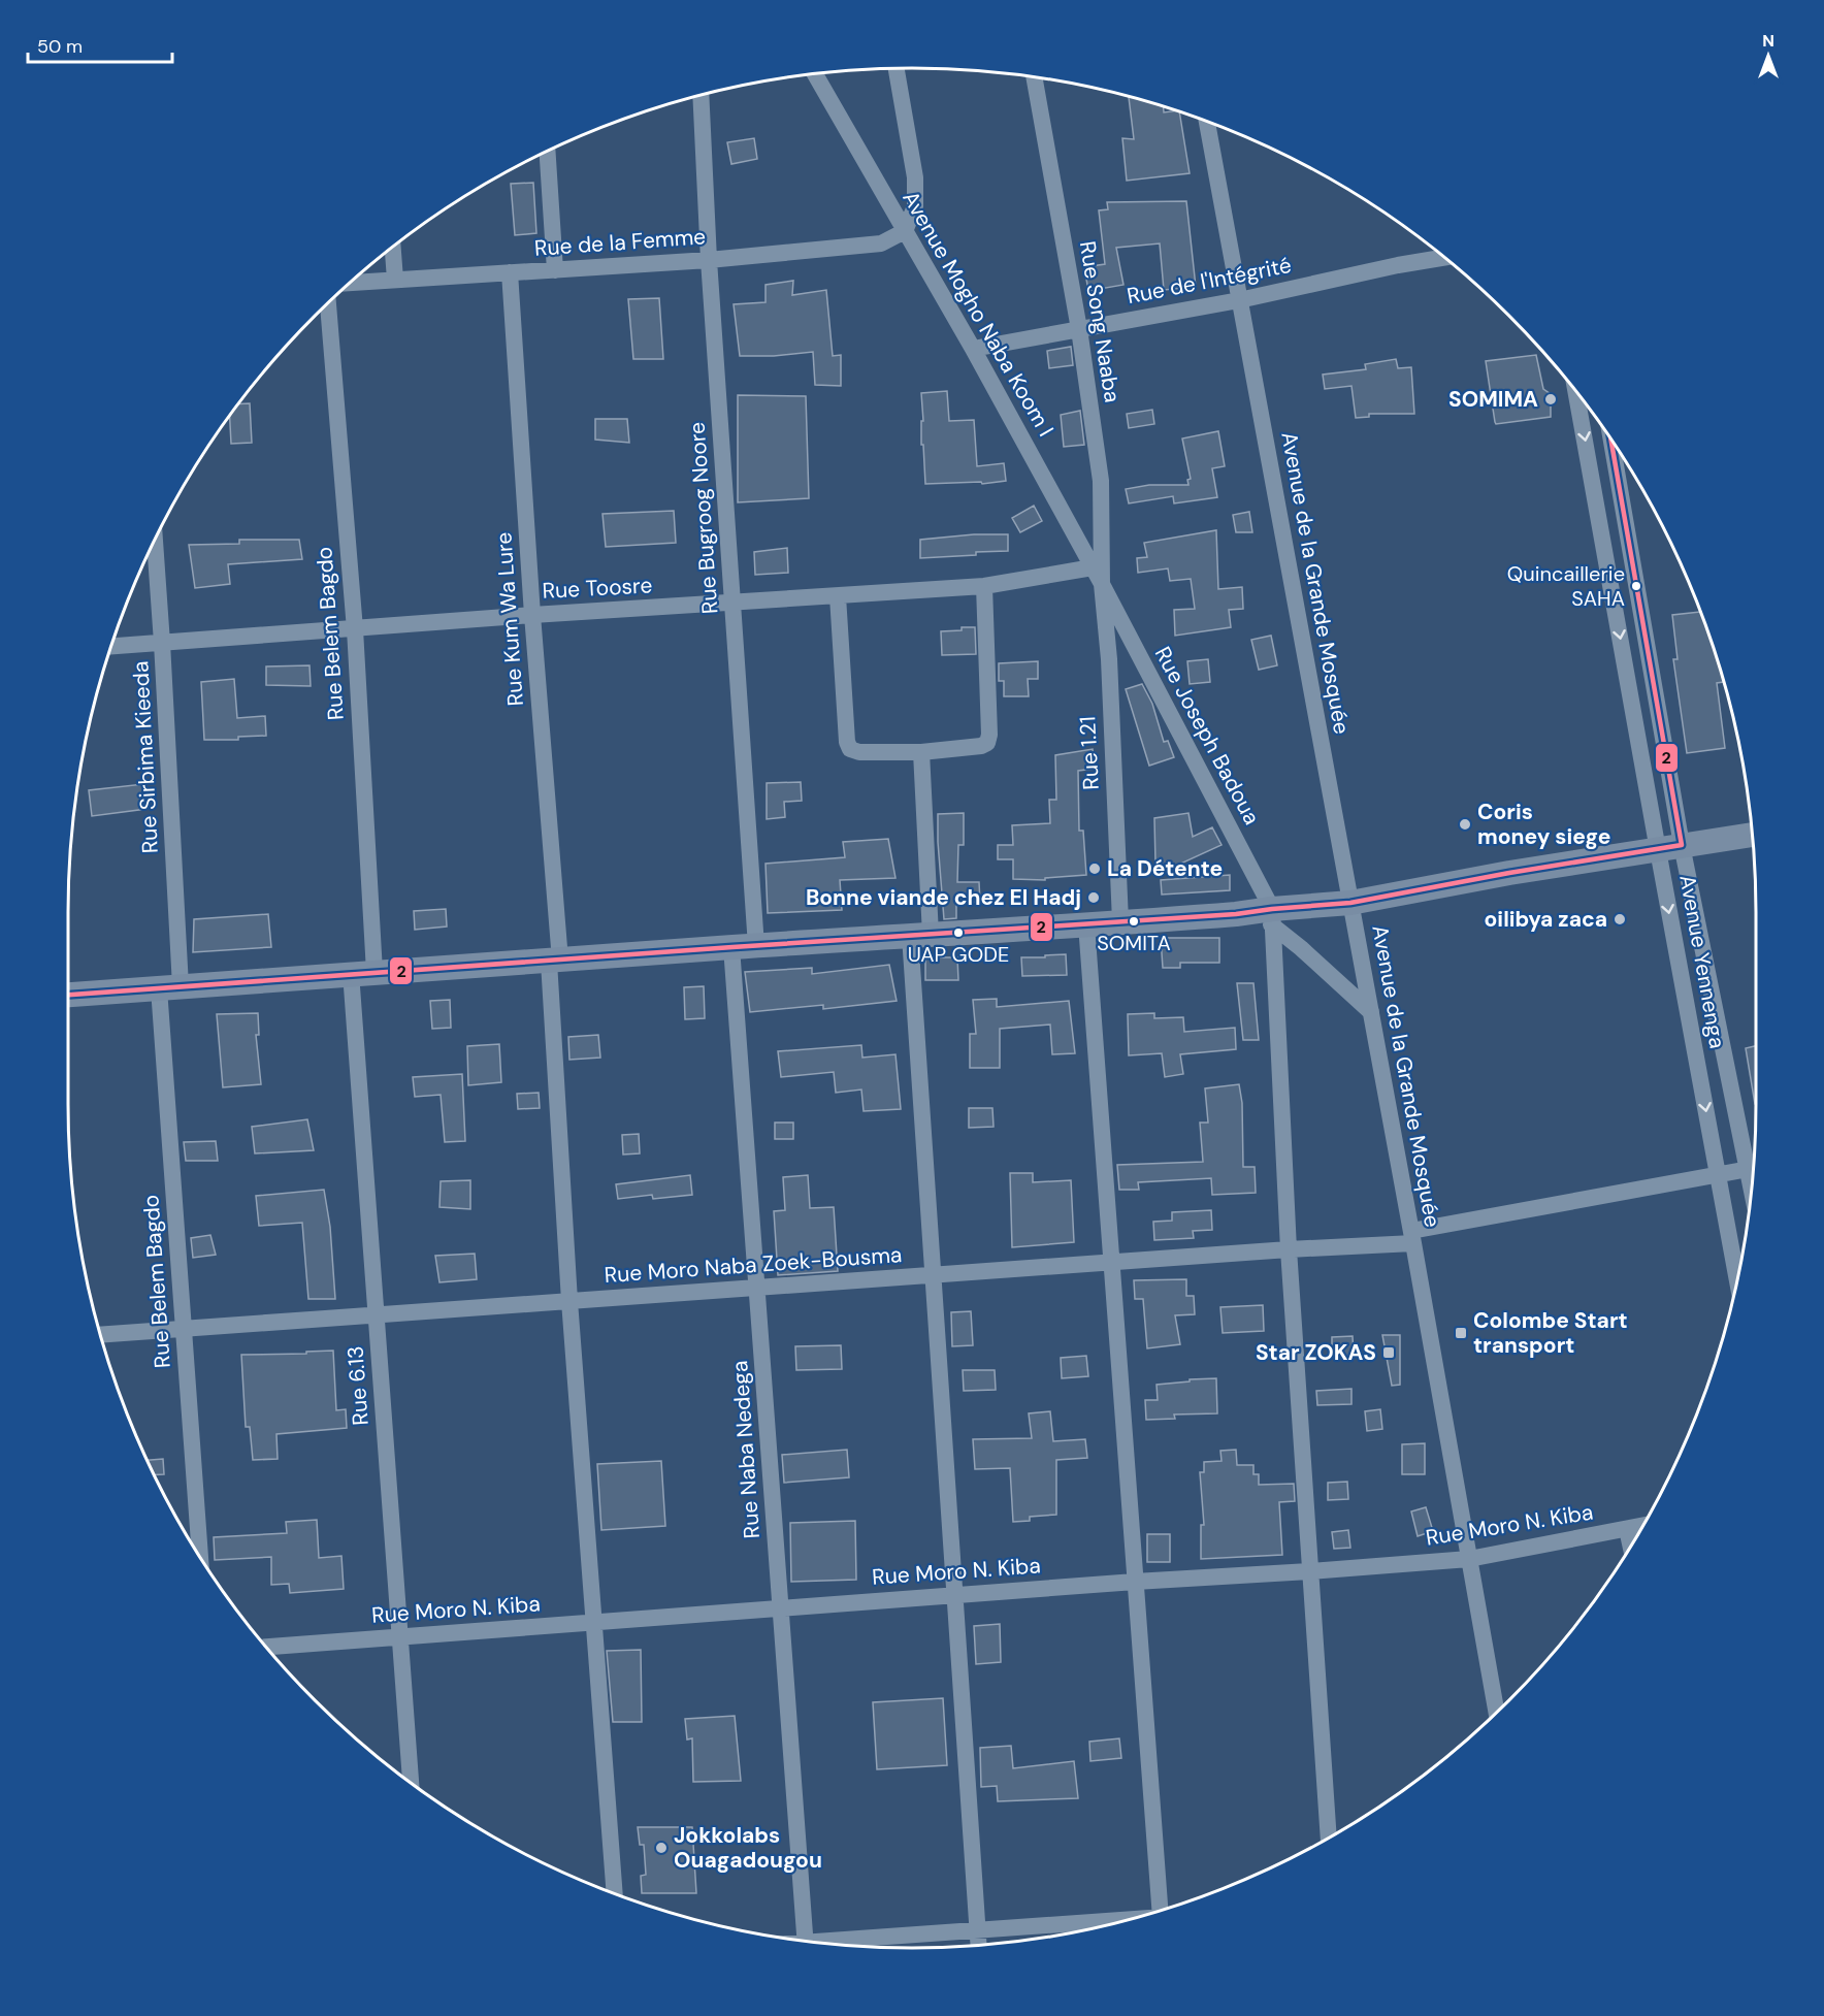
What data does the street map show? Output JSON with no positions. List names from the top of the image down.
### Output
{
  "streets": {
    "street": [
      "Rue de la Femme",
      "Rue de l'Intégrité",
      "Avenue Mogho Naba Koom I",
      "Rue Song Naaba",
      "Rue Bugroog Noore",
      "Avenue de la Grande Mosquée",
      "Rue Toosre",
      "Rue Kum Wa Lure",
      "Rue Belem Bagdo",
      "Rue Joseph Badoua",
      "Rue 1.21",
      "Rue Sirbima Kieeda",
      "Avenue Yennenga",
      "Rue Moro Naba Zoek-Bousma",
      "Rue 6.13",
      "Rue Naba Nedega",
      "Rue Moro N. Kiba"
    ]
  },
  "crossings": [
    ["Rue de la Femme", "Avenue Mogho Naba Koom I"],
    ["Rue de la Femme", "Rue Bugroog Noore"],
    ["Rue de la Femme", "Rue Kum Wa Lure"],
    ["Rue de l'Intégrité", "Avenue Mogho Naba Koom I"],
    ["Rue de l'Intégrité", "Rue Song Naaba"],
    ["Rue de l'Intégrité", "Avenue de la Grande Mosquée"],
    ["Avenue Mogho Naba Koom I", "Rue Song Naaba"],
    ["Avenue Mogho Naba Koom I", "Rue Toosre"],
    ["Avenue Mogho Naba Koom I", "Rue Joseph Badoua"],
    ["Avenue Mogho Naba Koom I", "Rue 1.21"],
    ["Rue Song Naaba", "Rue Joseph Badoua"],
    ["Rue Song Naaba", "Rue 1.21"],
    ["Rue Bugroog Noore", "Rue Toosre"],
    ["Rue Bugroog Noore", "Rue Naba Nedega"],
    ["Avenue de la Grande Mosquée", "Rue Moro Naba Zoek-Bousma"],
    ["Avenue de la Grande Mosquée", "Rue Moro N. Kiba"],
    ["Rue Toosre", "Rue Kum Wa Lure"],
    ["Rue Toosre", "Rue Belem Bagdo"],
    ["Rue Toosre", "Rue Sirbima Kieeda"],
    ["Rue Kum Wa Lure", "Rue Moro Naba Zoek-Bousma"],
    ["Rue Kum Wa Lure", "Rue Moro N. Kiba"],
    ["Rue Belem Bagdo", "Rue Sirbima Kieeda"],
    ["Rue Belem Bagdo", "Rue Moro Naba Zoek-Bousma"],
    ["Rue Belem Bagdo", "Rue 6.13"],
    ["Rue Joseph Badoua", "Rue 1.21"],
    ["Avenue Yennenga", "Rue Moro Naba Zoek-Bousma"],
    ["Rue Moro Naba Zoek-Bousma", "Rue 6.13"],
    ["Rue Moro Naba Zoek-Bousma", "Rue Naba Nedega"],
    ["Rue 6.13", "Rue Moro N. Kiba"],
    ["Rue Naba Nedega", "Rue Moro N. Kiba"]
  ],
  "places": {
    "other": [
      "SOMIMA",
      "Quincaillerie SAHA",
      "Coris money siege",
      "La Détente",
      "Bonne viande chez El Hadj",
      "oilibya zaca",
      "SOMITA",
      "UAP GODE",
      "Jokkolabs Ouagadougou"
    ],
    "transit": ["Colombe Start transport", "Star ZOKAS"]
  },
  "lines": ["transit line 2"],
  "scale_bar": "50 m",
  "north": "top"
}
